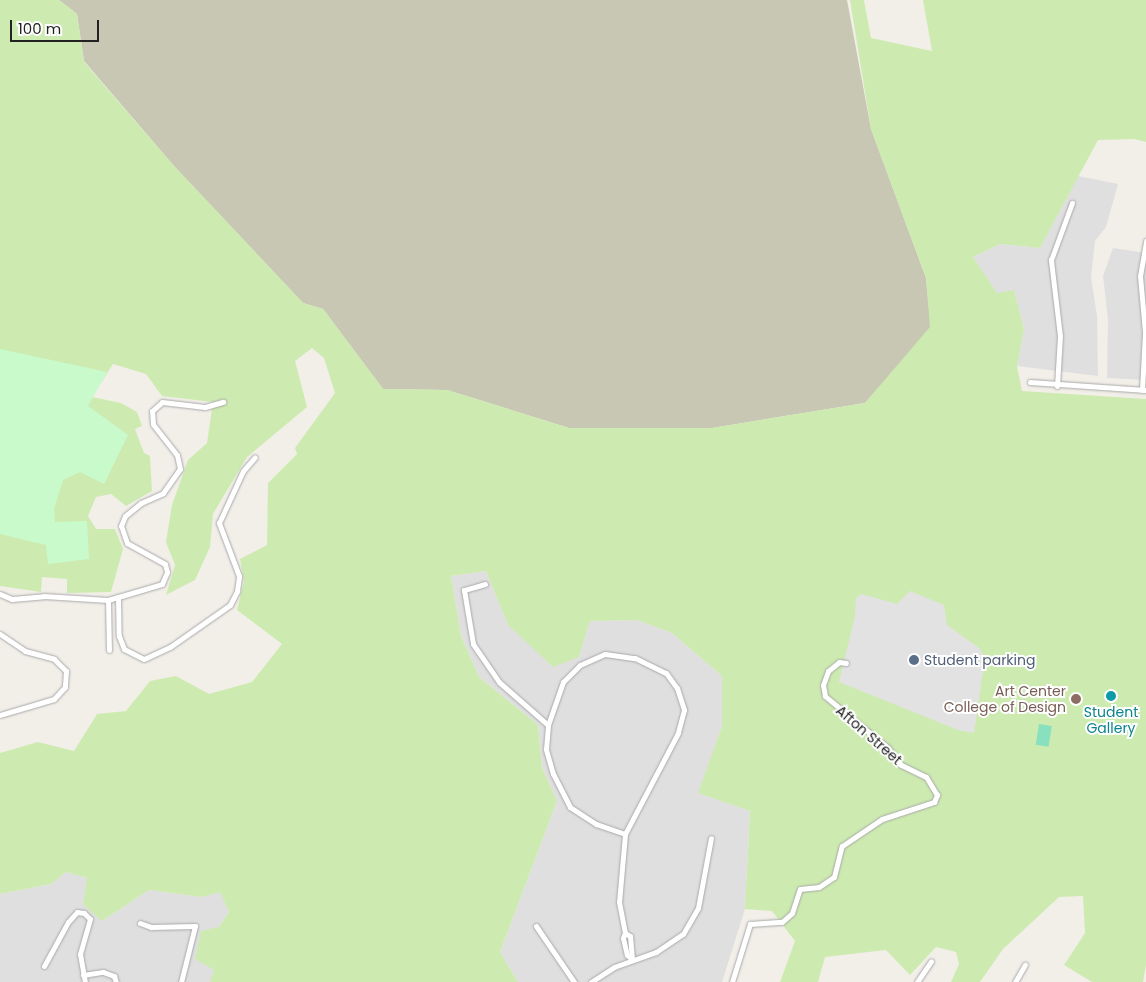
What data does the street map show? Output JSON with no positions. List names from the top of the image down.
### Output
{
  "streets": {
    "street": ["Afton Street"]
  },
  "places": ["Student parking", "Student Gallery", "Art Center College of Design"],
  "scale_bar": "100 m"
}
